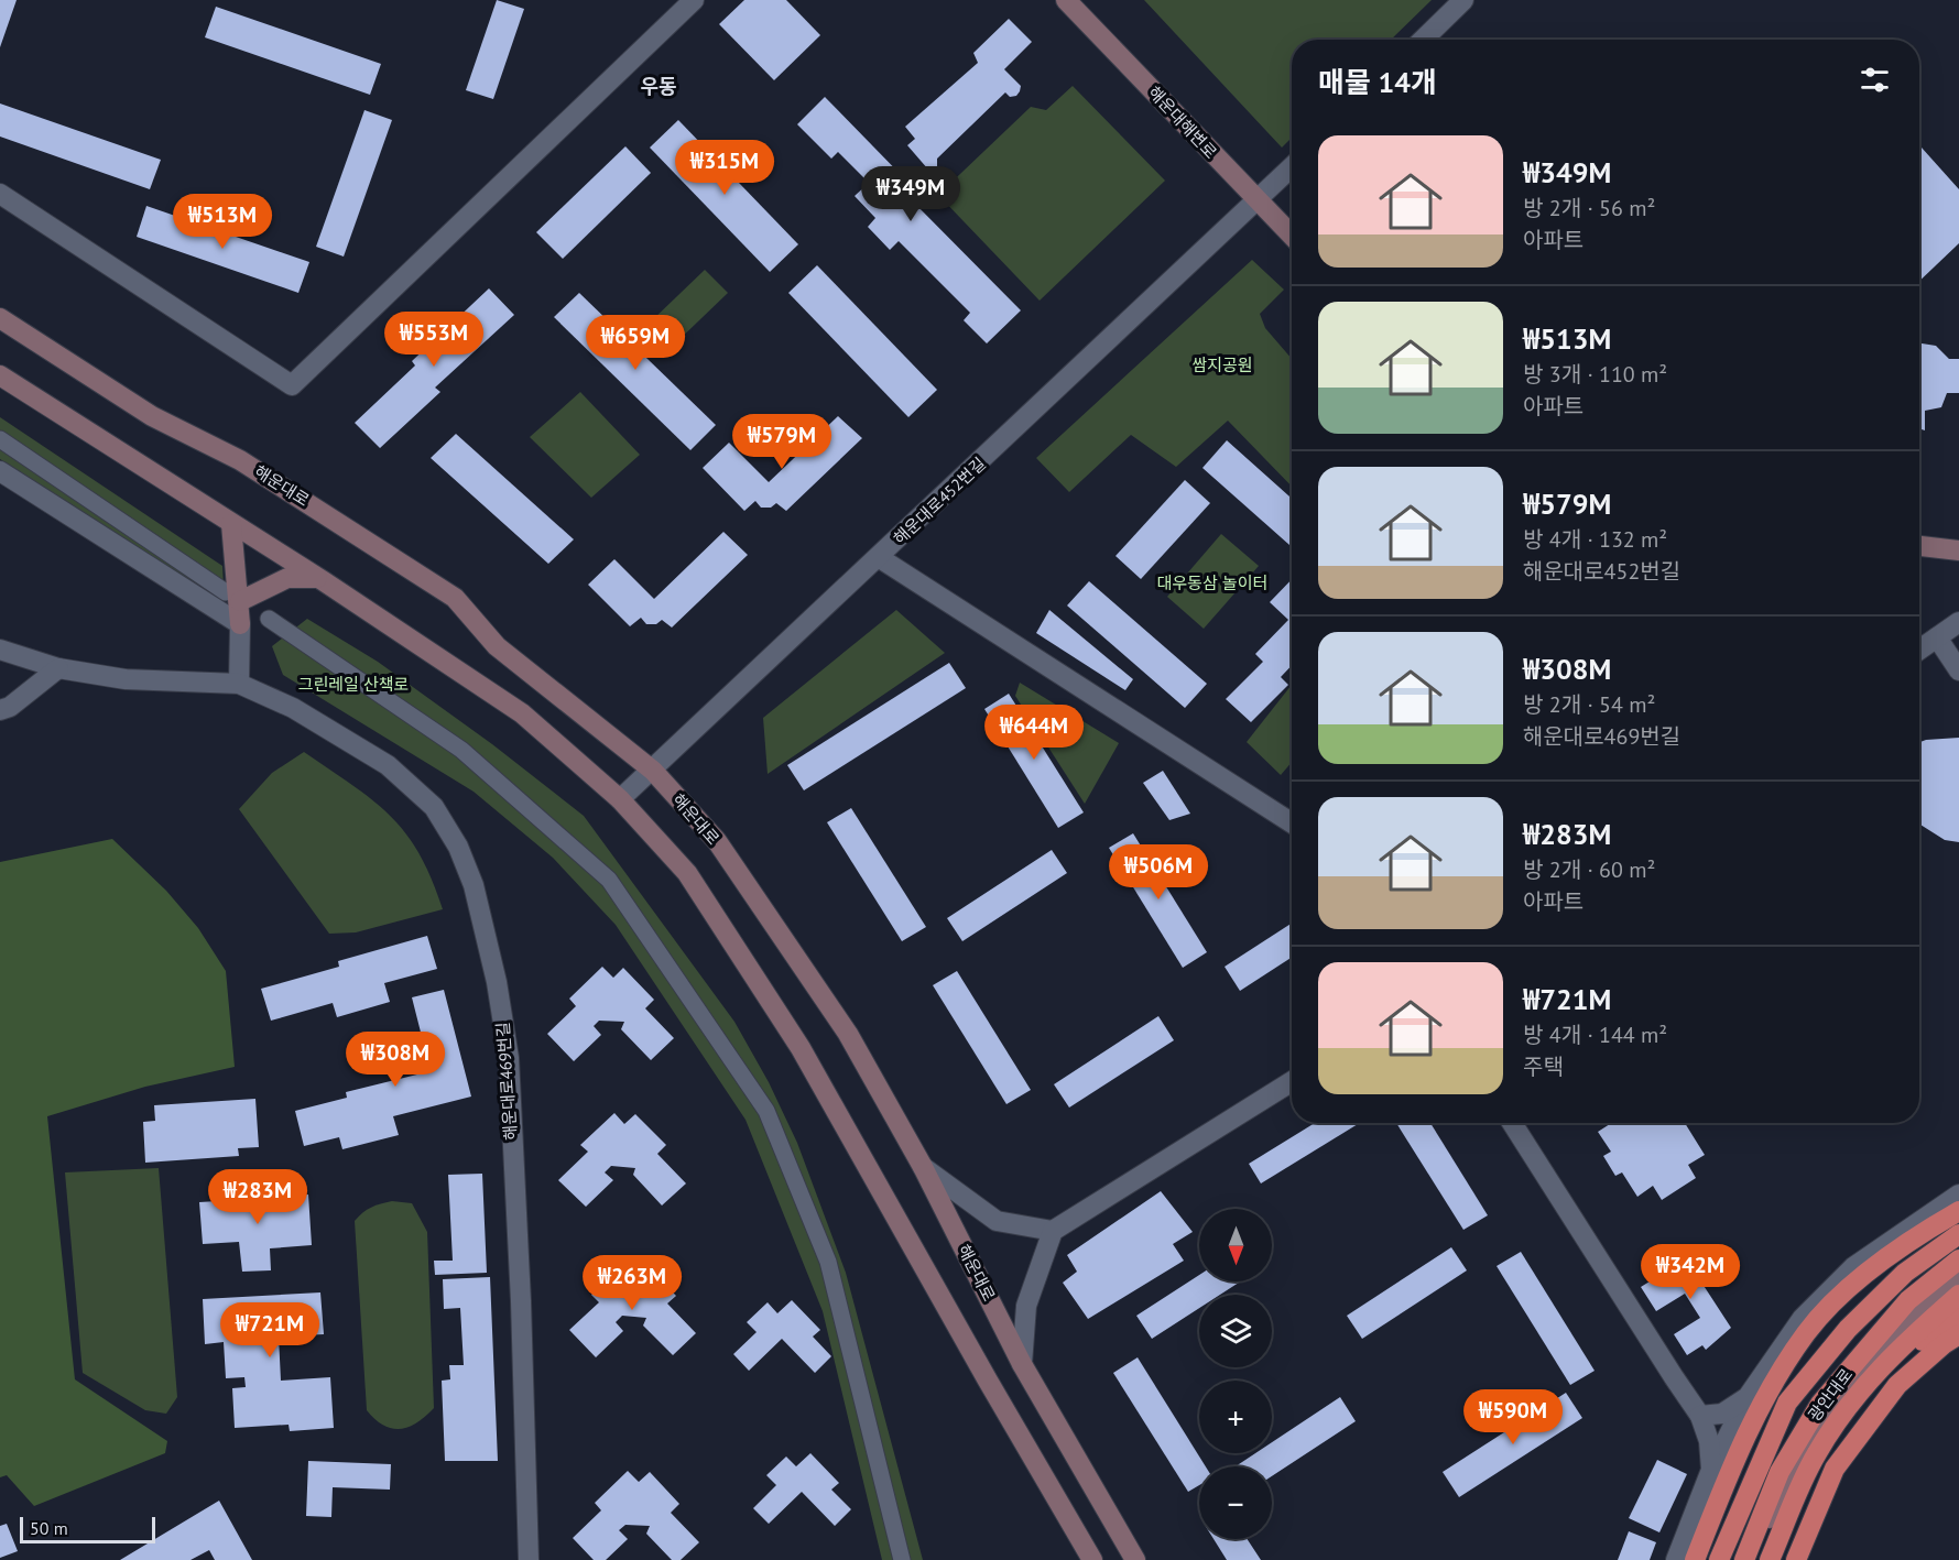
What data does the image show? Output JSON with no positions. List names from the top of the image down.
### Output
{
  "streets": {
    "highway": ["광안대로"],
    "main road": ["해운대해변로", "해운대로"],
    "street": ["해운대로452번길", "해운대로469번길"]
  },
  "crossings": [
    ["해운대해변로", "해운대로452번길"],
    ["해운대로", "해운대로452번길"]
  ],
  "districts": ["우동"],
  "parks": ["쌈지공원", "대우동삼 놀이터", "그린레일 산책로"],
  "scale_bar": "50 m",
  "north": "bottom",
  "page": {
    "heading": "매물 14개",
    "list": [
      {
        "name": "₩349M",
        "note": "방 2개 · 56 m² · 아파트"
      },
      {
        "name": "₩513M",
        "note": "방 3개 · 110 m² · 아파트"
      },
      {
        "name": "₩579M",
        "note": "방 4개 · 132 m² · 해운대로452번길"
      },
      {
        "name": "₩308M",
        "note": "방 2개 · 54 m² · 해운대로469번길"
      },
      {
        "name": "₩283M",
        "note": "방 2개 · 60 m² · 아파트"
      },
      {
        "name": "₩721M",
        "note": "방 4개 · 144 m² · 주택"
      }
    ],
    "price": [
      "₩315M",
      "₩349M",
      "₩513M",
      "₩553M",
      "₩659M",
      "₩579M",
      "₩644M",
      "₩506M",
      "₩308M",
      "₩283M",
      "₩342M",
      "₩263M",
      "₩721M",
      "₩590M"
    ],
    "map_buttons": ["+", "−"],
    "scale": "50 m"
  }
}
